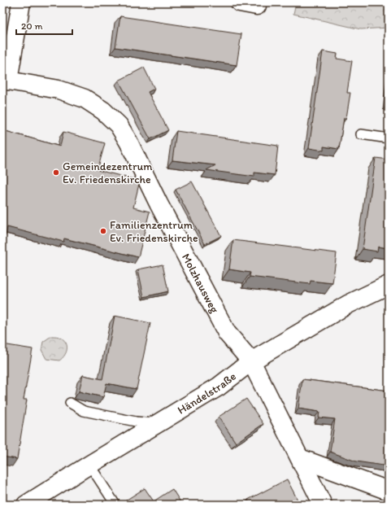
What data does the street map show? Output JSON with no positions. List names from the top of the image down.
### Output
{
  "streets": {
    "street": ["Molzhausweg", "Händelstraße"]
  },
  "crossings": [
    ["Molzhausweg", "Händelstraße"]
  ],
  "places": ["Gemeindezentrum Ev. Friedenskirche", "Familienzentrum Ev. Friedenskirche"],
  "scale_bar": "20 m"
}
